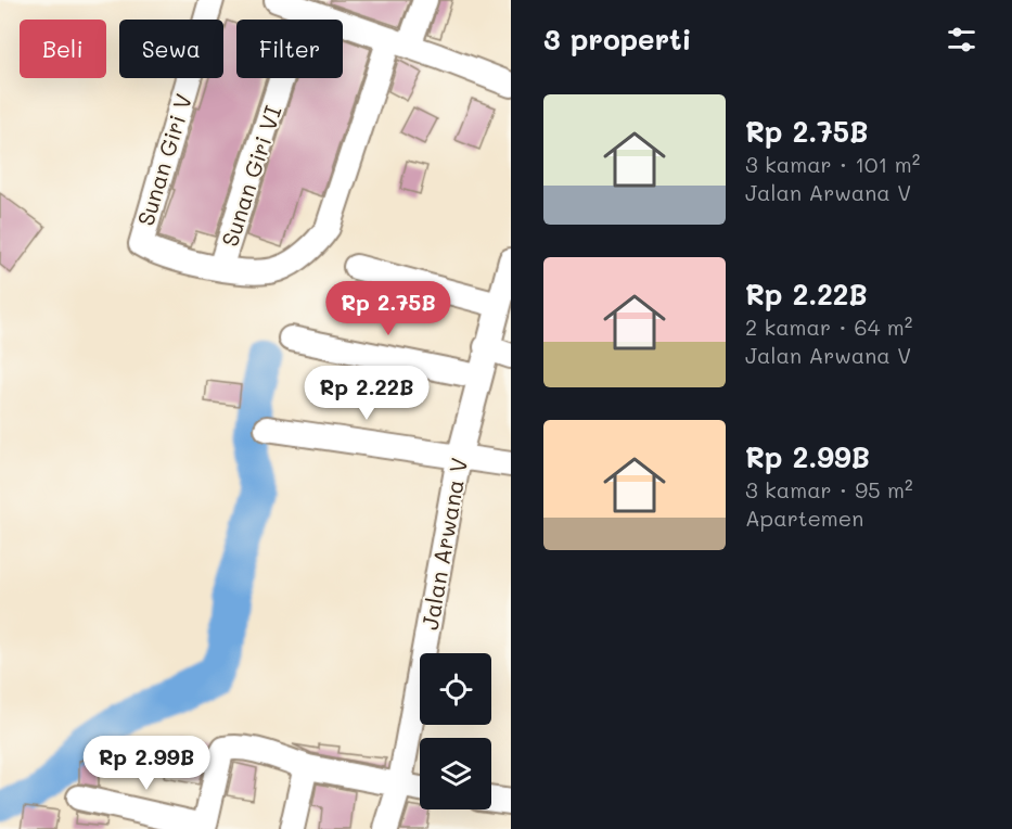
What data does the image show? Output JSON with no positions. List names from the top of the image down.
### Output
{
  "streets": {
    "street": ["Sunan Giri V", "Sunan Giri VI", "Jalan Arwana V"]
  },
  "crossings": [
    ["Sunan Giri V", "Sunan Giri VI"]
  ],
  "page": {
    "heading": "3 properti",
    "chip": ["Beli", "Sewa", "Filter"],
    "list": [
      {
        "name": "Rp 2.75B",
        "note": "3 kamar · 101 m² · Jalan Arwana V"
      },
      {
        "name": "Rp 2.22B",
        "note": "2 kamar · 64 m² · Jalan Arwana V"
      },
      {
        "name": "Rp 2.99B",
        "note": "3 kamar · 95 m² · Apartemen"
      }
    ],
    "price": ["Rp 2.75B", "Rp 2.22B", "Rp 2.99B"]
  }
}
